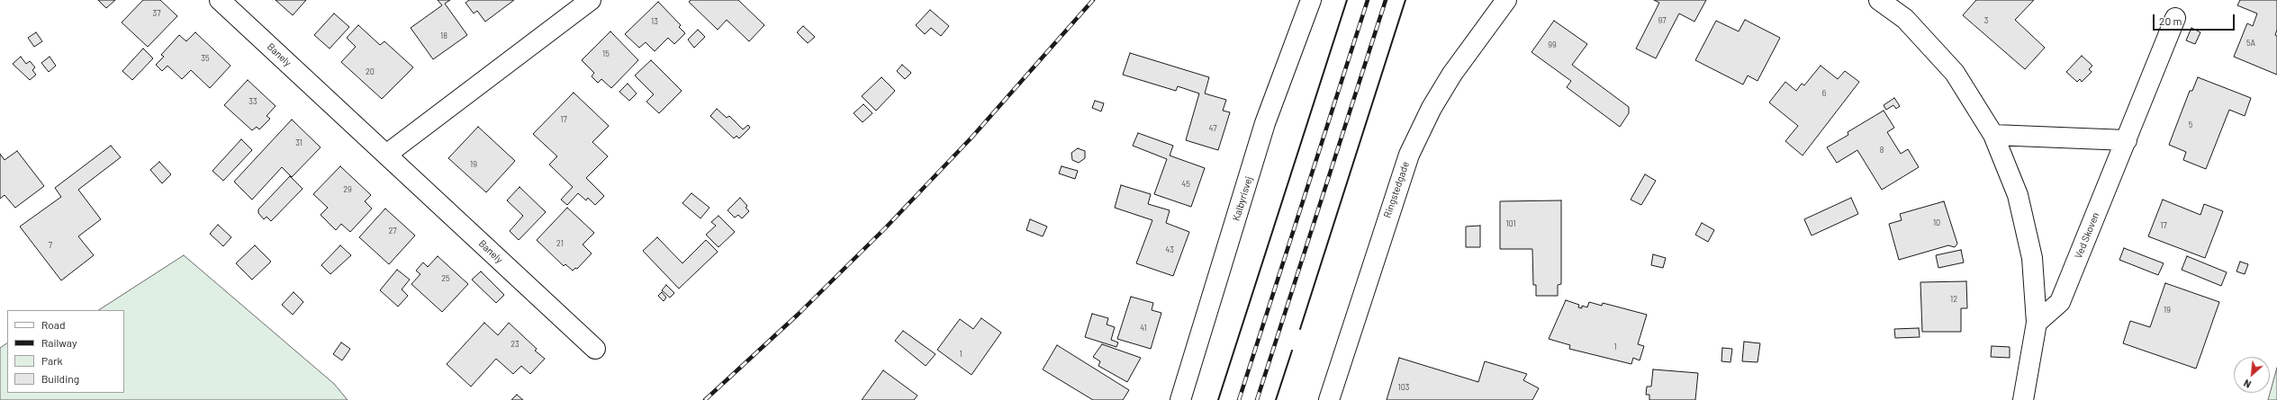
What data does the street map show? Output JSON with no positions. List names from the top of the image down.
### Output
{
  "streets": {
    "street": [
      "Banely",
      "Ringstedgade",
      "Kalbyrisvej",
      "Ved Skoven"
    ]
  },
  "house_numbers": [
    "37",
    "97",
    "3",
    "13",
    "18",
    "5A",
    "99",
    "15",
    "35",
    "20",
    "6",
    "33",
    "17",
    "5",
    "47",
    "31",
    "8",
    "19",
    "45",
    "29",
    "10",
    "101",
    "17",
    "27",
    "21",
    "7",
    "43",
    "25",
    "12",
    "19",
    "41",
    "23",
    "1",
    "1",
    "103"
  ],
  "legend": [
    "Road",
    "Railway",
    "Park",
    "Building"
  ],
  "scale_bar": "20 m",
  "north": "bottom left"
}
